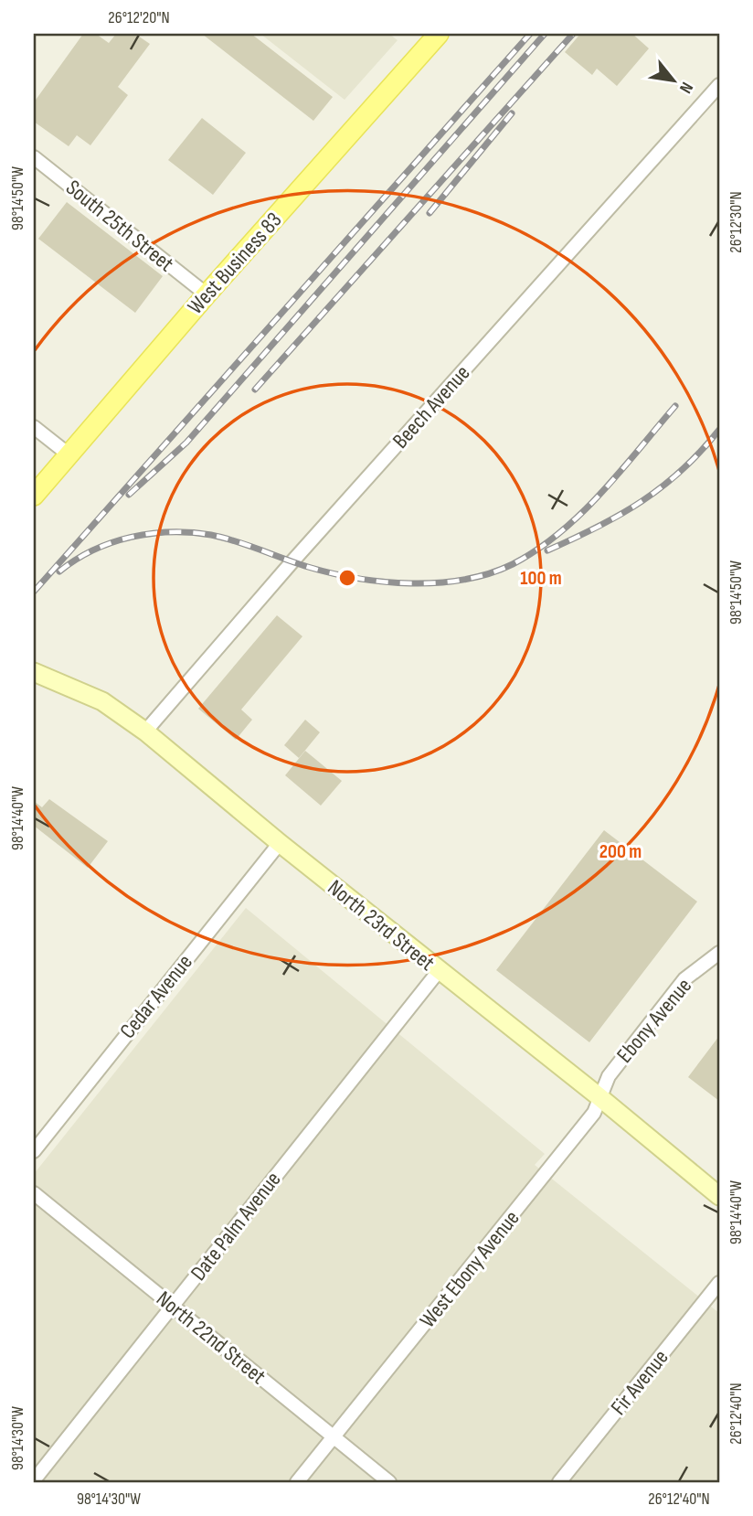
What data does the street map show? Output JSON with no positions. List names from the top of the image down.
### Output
{
  "streets": {
    "main road": ["West Business 83", "North 23rd Street"],
    "street": [
      "South 25th Street",
      "Beech Avenue",
      "Cedar Avenue",
      "Ebony Avenue",
      "Date Palm Avenue",
      "West Ebony Avenue",
      "North 22nd Street",
      "Fir Avenue"
    ]
  },
  "crossings": [
    ["South 25th Street", "West Business 83"],
    ["Beech Avenue", "North 23rd Street"],
    ["North 23rd Street", "Cedar Avenue"],
    ["North 23rd Street", "Ebony Avenue"],
    ["North 23rd Street", "Date Palm Avenue"],
    ["North 23rd Street", "West Ebony Avenue"],
    ["Ebony Avenue", "West Ebony Avenue"],
    ["Date Palm Avenue", "North 22nd Street"],
    ["West Ebony Avenue", "North 22nd Street"]
  ],
  "north": "bottom right",
  "coordinates": [
    "26°12'20\"N",
    "98°14'50\"W",
    "26°12'30\"N",
    "98°14'40\"W",
    "26°12'40\"N",
    "98°14'30\"W"
  ],
  "rings": ["100 m", "200 m"]
}
